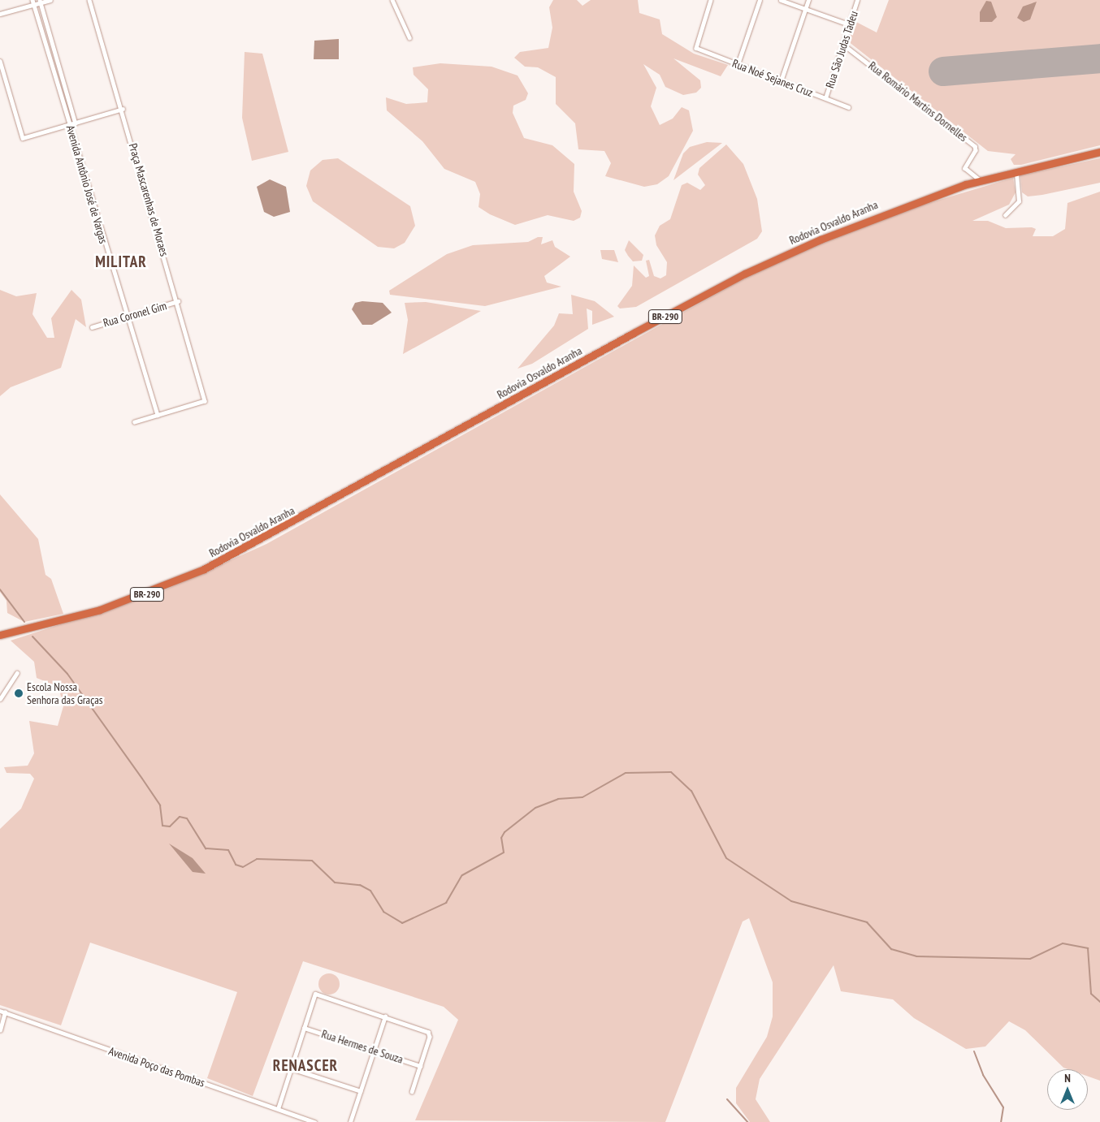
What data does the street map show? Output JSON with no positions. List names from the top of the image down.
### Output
{
  "streets": {
    "highway": ["Rodovia Osvaldo Aranha", "BR-290"],
    "street": [
      "Rua São Judas Tadeu",
      "Rua Noé Sejanes Cruz",
      "Rua Romário Martins Dornelles",
      "Avenida Antônio José de Vargas",
      "Praça Mascarenhas de Moraes",
      "Rua Coronel Gim",
      "Rua Hermes de Souza",
      "Avenida Poço das Pombas"
    ]
  },
  "crossings": [
    ["Rua São Judas Tadeu", "Rua Noé Sejanes Cruz"],
    ["Rua São Judas Tadeu", "Rua Romário Martins Dornelles"],
    ["Rua Romário Martins Dornelles", "Rodovia Osvaldo Aranha"],
    ["Avenida Antônio José de Vargas", "Praça Mascarenhas de Moraes"],
    ["Avenida Antônio José de Vargas", "Rua Coronel Gim"],
    ["Praça Mascarenhas de Moraes", "Rua Coronel Gim"]
  ],
  "districts": ["MILITAR", "RENASCER"],
  "places": ["Escola Nossa Senhora das Graças"],
  "north": "top"
}
